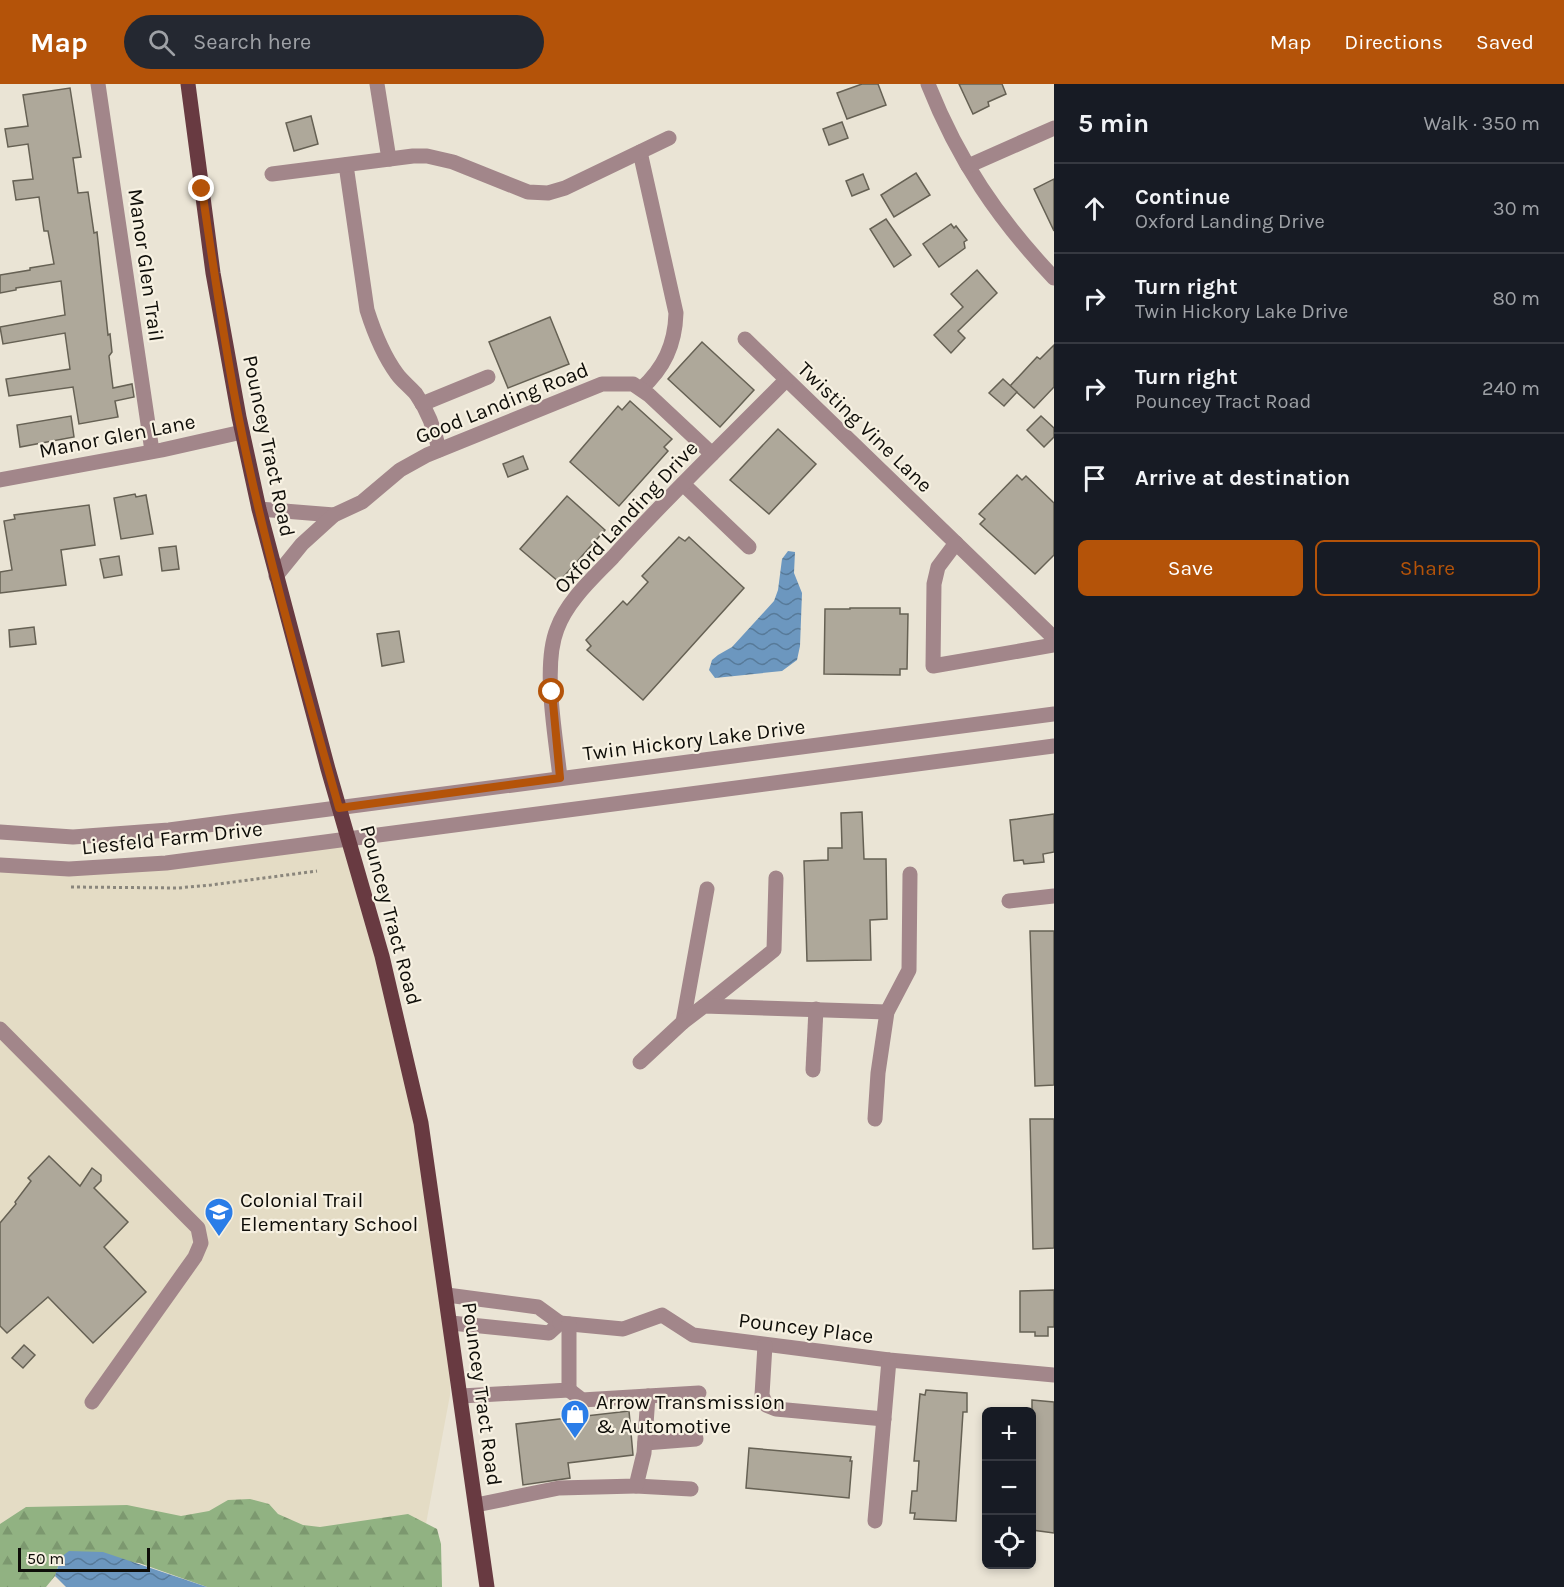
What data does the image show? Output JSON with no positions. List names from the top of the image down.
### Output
{
  "streets": {
    "main road": ["Pouncey Tract Road"],
    "street": [
      "Manor Glen Trail",
      "Good Landing Road",
      "Twisting Vine Lane",
      "Manor Glen Lane",
      "Oxford Landing Drive",
      "Twin Hickory Lake Drive",
      "Liesfeld Farm Drive",
      "Pouncey Place"
    ]
  },
  "crossings": [
    ["Manor Glen Trail", "Manor Glen Lane"],
    ["Twisting Vine Lane", "Oxford Landing Drive"],
    ["Manor Glen Lane", "Pouncey Tract Road"],
    ["Pouncey Tract Road", "Twin Hickory Lake Drive"],
    ["Pouncey Tract Road", "Liesfeld Farm Drive"],
    ["Pouncey Tract Road", "Pouncey Place"],
    ["Oxford Landing Drive", "Twin Hickory Lake Drive"],
    ["Twin Hickory Lake Drive", "Liesfeld Farm Drive"]
  ],
  "places": {
    "school or university": ["Colonial Trail Elementary School"],
    "shop": ["Arrow Transmission & Automotive"]
  },
  "scale_bar": "50 m",
  "page": {
    "header": "Map",
    "search": "Search here",
    "nav": ["Map", "Directions", "Saved"],
    "heading": ["5 min", "Walk · 350 m"],
    "list": [
      ["Continue", "Oxford Landing Drive", "30 m"],
      ["Turn right", "Twin Hickory Lake Drive", "80 m"],
      ["Turn right", "Pouncey Tract Road", "240 m"],
      "Arrive at destination"
    ],
    "buttons": ["Save", "Share"],
    "map_buttons": ["+", "−"],
    "scale": "50 m"
  }
}
